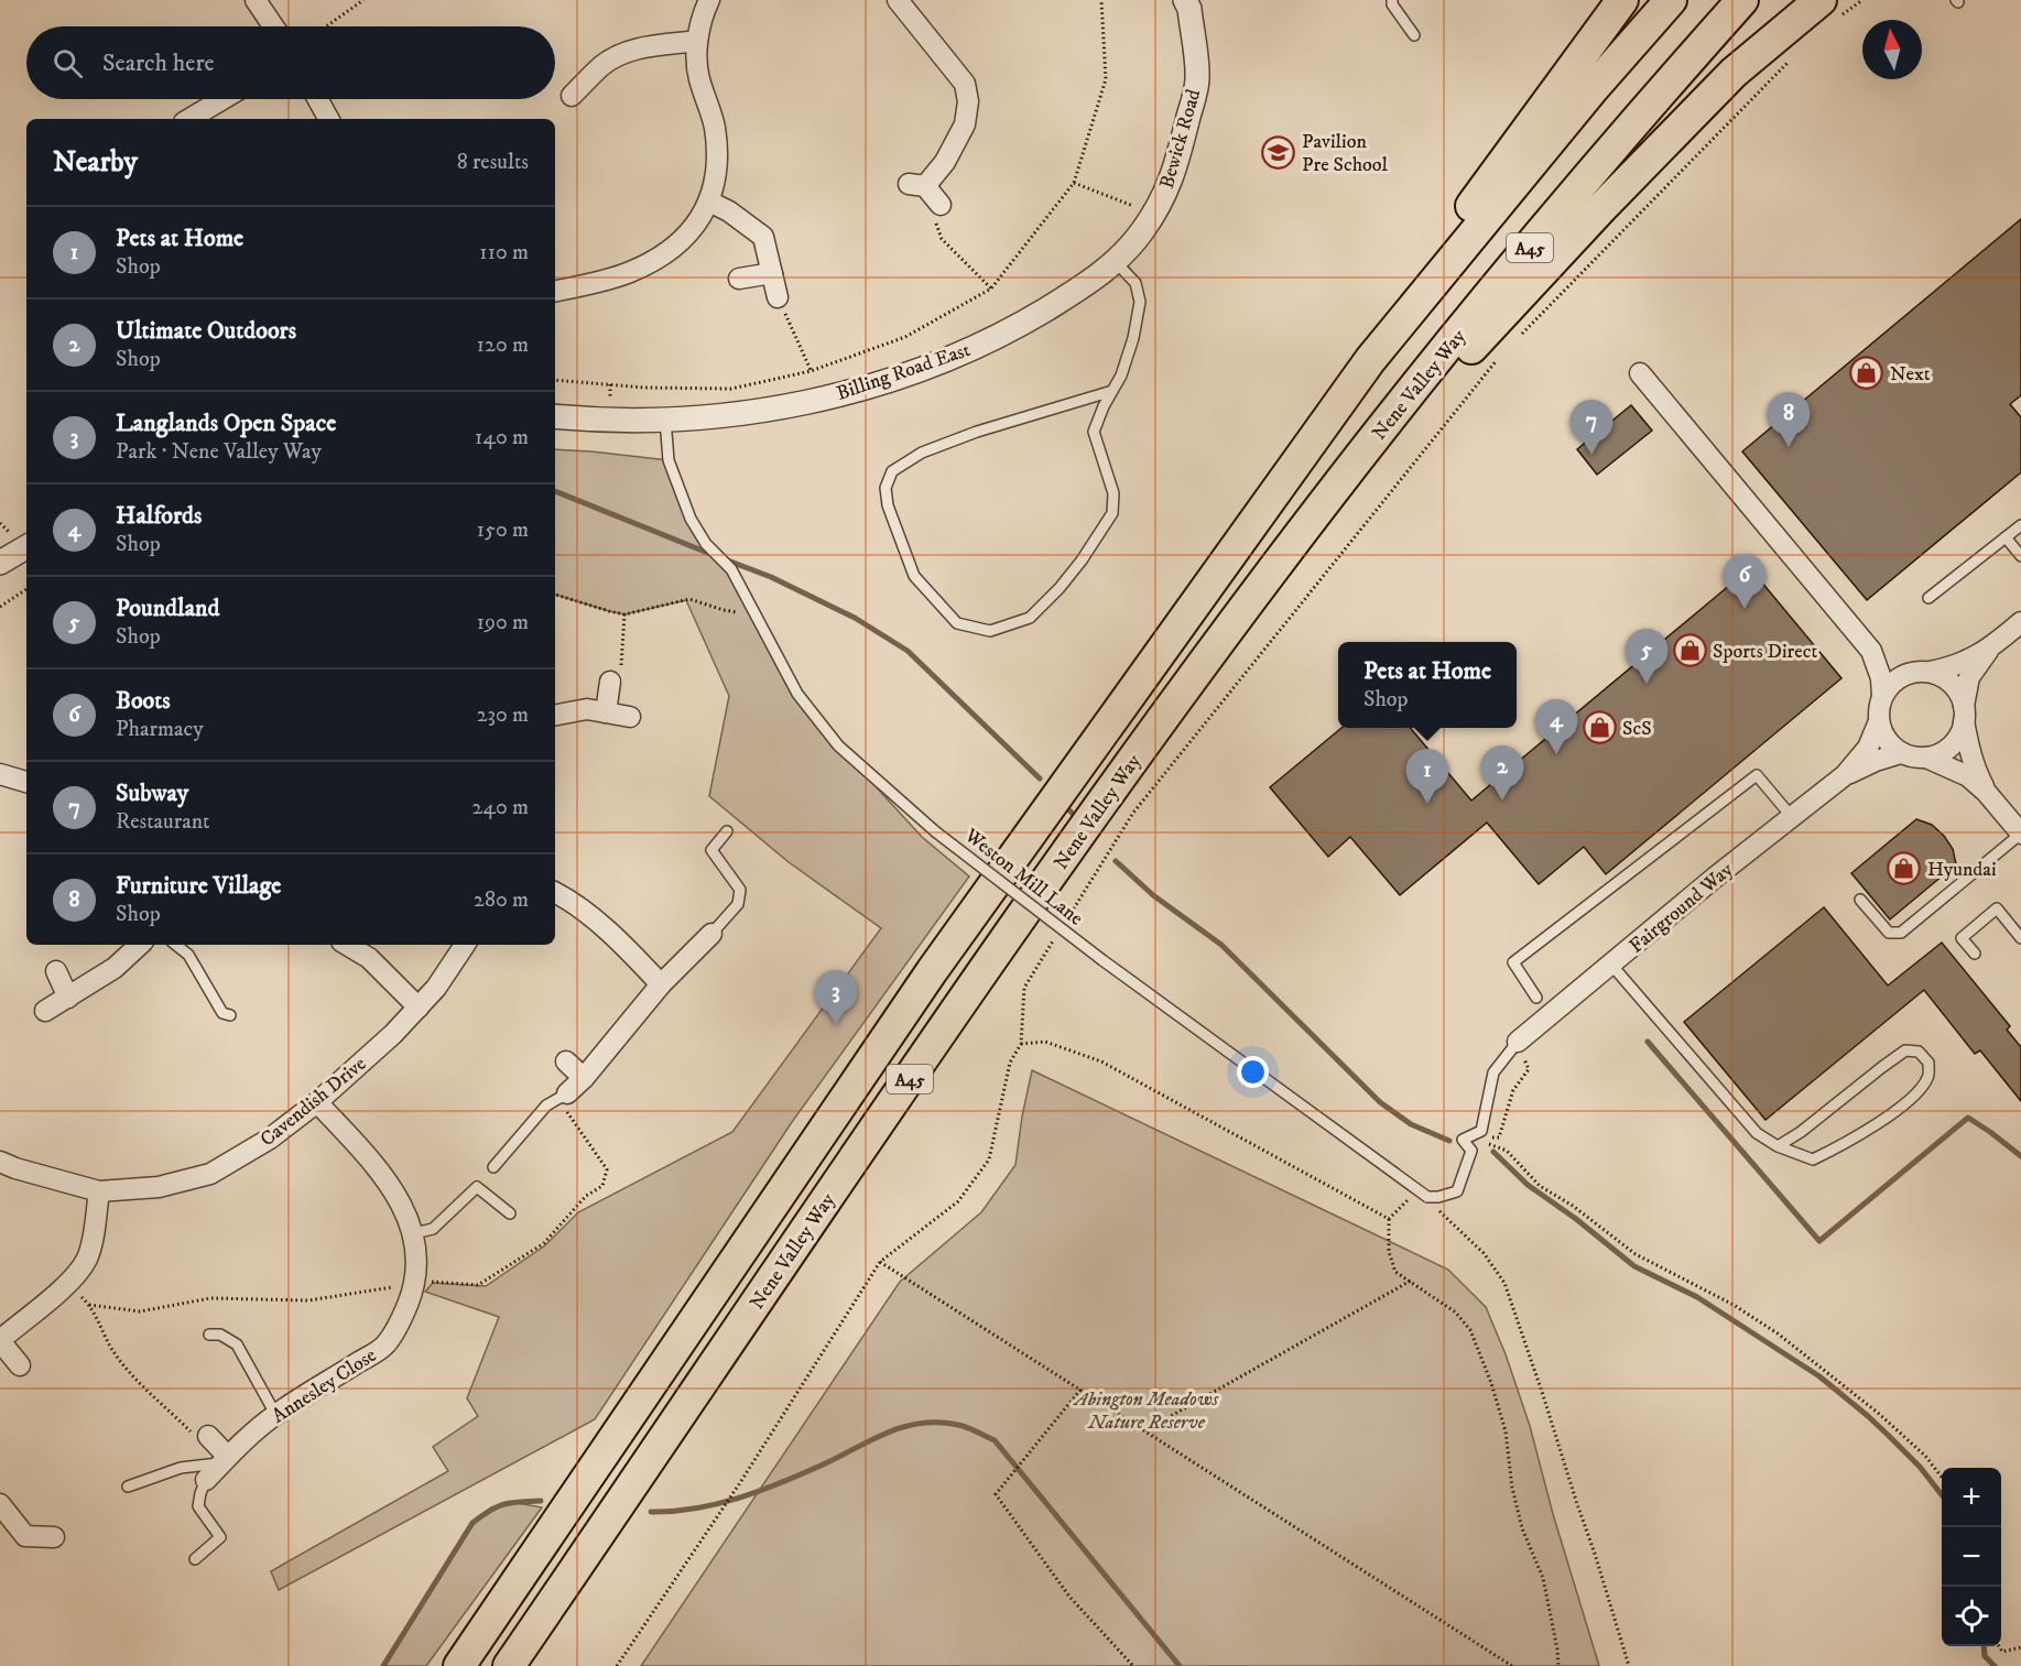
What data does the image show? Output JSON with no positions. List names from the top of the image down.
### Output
{
  "streets": {
    "highway": ["A45", "Nene Valley Way"],
    "street": [
      "Bewick Road",
      "Billing Road East",
      "Fairground Way",
      "Cavendish Drive",
      "Annesley Close"
    ],
    "lane": ["Weston Mill Lane"]
  },
  "crossings": [
    ["Bewick Road", "Billing Road East"],
    ["Billing Road East", "Weston Mill Lane"],
    ["Cavendish Drive", "Annesley Close"]
  ],
  "parks": ["Abington Meadows Nature Reserve"],
  "places": {
    "school or university": ["Pavilion Pre School"],
    "shop": [
      "Next",
      "Sports Direct",
      "ScS",
      "Hyundai"
    ]
  },
  "north": "top",
  "page": {
    "search": "Search here",
    "heading": ["Nearby", "8 results"],
    "list": [
      {
        "mark": "1",
        "name": "Pets at Home",
        "note": "Shop",
        "value": "110 m"
      },
      {
        "mark": "2",
        "name": "Ultimate Outdoors",
        "note": "Shop",
        "value": "120 m"
      },
      {
        "mark": "3",
        "name": "Langlands Open Space",
        "note": "Park · Nene Valley Way",
        "value": "140 m"
      },
      {
        "mark": "4",
        "name": "Halfords",
        "note": "Shop",
        "value": "150 m"
      },
      {
        "mark": "5",
        "name": "Poundland",
        "note": "Shop",
        "value": "190 m"
      },
      {
        "mark": "6",
        "name": "Boots",
        "note": "Pharmacy",
        "value": "230 m"
      },
      {
        "mark": "7",
        "name": "Subway",
        "note": "Restaurant",
        "value": "240 m"
      },
      {
        "mark": "8",
        "name": "Furniture Village",
        "note": "Shop",
        "value": "280 m"
      }
    ],
    "pins": [
      "8",
      "7",
      "6",
      "5",
      "4",
      "2",
      "1",
      "3"
    ],
    "popup": ["Pets at Home", "Shop"],
    "map_buttons": ["+", "−"]
  }
}
